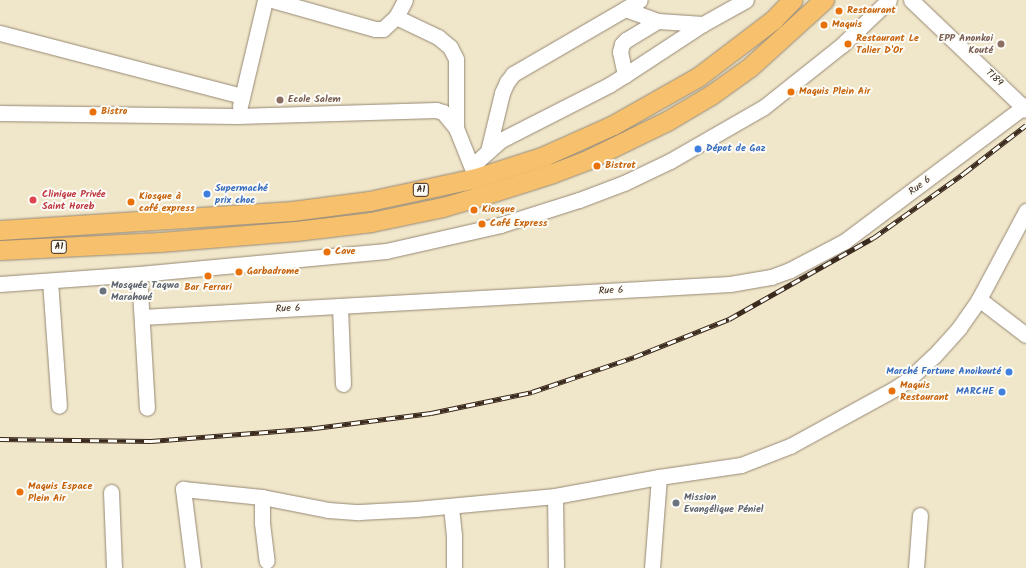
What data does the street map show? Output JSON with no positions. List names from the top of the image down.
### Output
{
  "streets": {
    "main road": ["A1"],
    "street": ["T189", "Rue 6"]
  },
  "crossings": [
    ["T189", "Rue 6"]
  ],
  "places": [
    "Restaurant",
    "Maquis",
    "Restaurant Le Talier D'Or",
    "EPP Anonkoi Kouté",
    "Maquis Plein Air",
    "Ecole Salem",
    "Bistro",
    "Dépot de Gaz",
    "Bistrot",
    "Supermaché prix choc",
    "Clinique Privée Saint Horeb",
    "Kiosque à café express",
    "Kiosque",
    "Café Express",
    "Cave",
    "Garbadrome",
    "Bar Ferrari",
    "Mosquée Taqwa Marahoué",
    "Marché Fortune Anoikouté",
    "Maquis Restaurant",
    "MARCHE",
    "Maquis Espace Plein Air",
    "Mission Evangélique Péniel"
  ]
}
